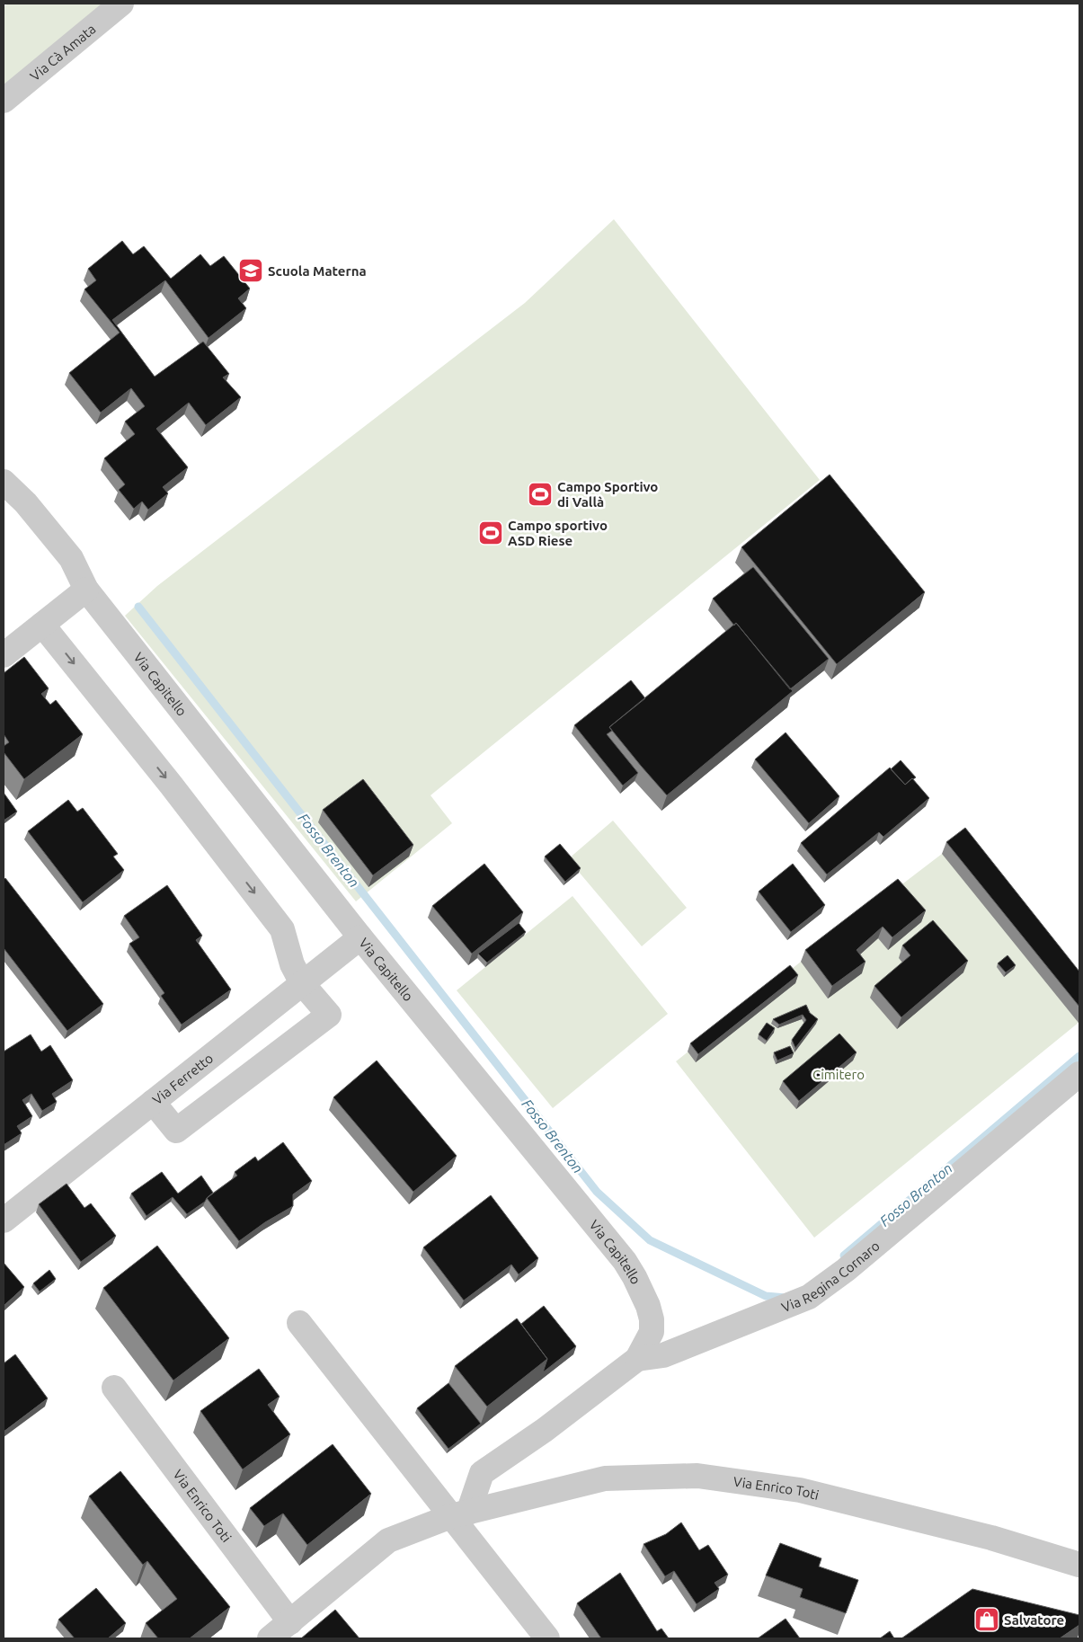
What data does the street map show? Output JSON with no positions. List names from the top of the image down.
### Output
{
  "streets": {
    "street": [
      "Via Cà Amata",
      "Via Capitello",
      "Via Ferretto",
      "Via Regina Cornaro",
      "Via Enrico Toti"
    ]
  },
  "crossings": [
    ["Via Capitello", "Via Ferretto"],
    ["Via Capitello", "Via Regina Cornaro"]
  ],
  "water": ["Fosso Brenton"],
  "parks": ["Cimitero"],
  "places": {
    "school or university": ["Scuola Materna"],
    "sports": ["Campo Sportivo di Vallà", "Campo sportivo ASD Riese"],
    "shop": ["Salvatore"]
  }
}
